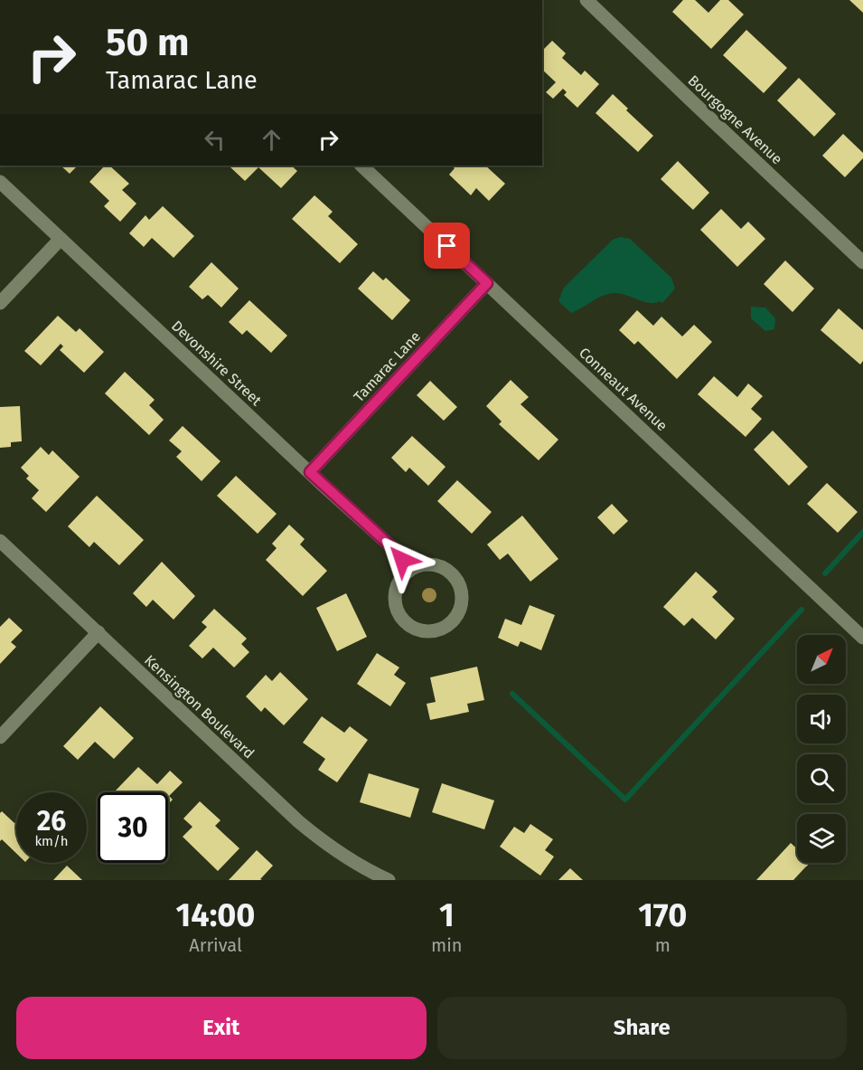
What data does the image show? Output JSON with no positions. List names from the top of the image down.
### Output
{
  "streets": {
    "street": [
      "Bourgogne Avenue",
      "Devonshire Street",
      "Tamarac Lane",
      "Conneaut Avenue",
      "Kensington Boulevard"
    ]
  },
  "crossings": [
    ["Devonshire Street", "Tamarac Lane"],
    ["Tamarac Lane", "Conneaut Avenue"]
  ],
  "north": "top right",
  "page": {
    "turn": ["50 m", "Tamarac Lane"],
    "speed": "26 km/h",
    "limit": "30",
    "eta": [
      "14:00",
      "Arrival",
      "1",
      "min",
      "170",
      "m"
    ],
    "buttons": ["Exit", "Share"]
  }
}
